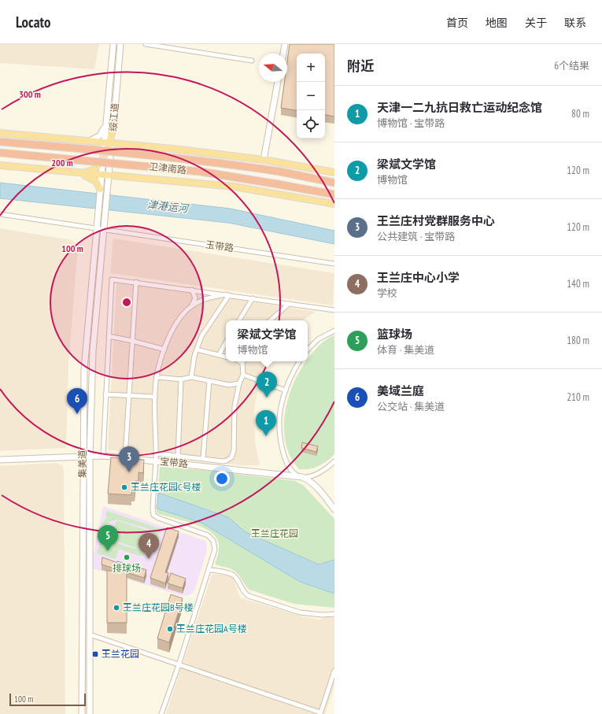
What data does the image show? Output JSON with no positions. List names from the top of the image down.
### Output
{
  "streets": {
    "highway": ["卫津南路"],
    "main road": ["绥江道", "宝带路", "集美道"],
    "street": ["玉带路"]
  },
  "crossings": [
    ["绥江道", "集美道"],
    ["玉带路", "集美道"],
    ["宝带路", "集美道"]
  ],
  "water": ["津港运河"],
  "parks": ["王兰庄花园"],
  "places": {
    "other": [
      "王兰庄花园C号楼",
      "排球场",
      "王兰庄花园B号楼",
      "王兰庄花园A号楼"
    ],
    "transit": ["王兰花园"]
  },
  "scale_bar": "100 m",
  "north": "left",
  "page": {
    "header": "Locato",
    "nav": [
      "首页",
      "地图",
      "关于",
      "联系"
    ],
    "heading": ["附近", "6个结果"],
    "map_buttons": ["+", "−"],
    "list": [
      {
        "mark": "1",
        "name": "天津一二九抗日救亡运动纪念馆",
        "note": "博物馆 · 宝带路",
        "value": "80 m"
      },
      {
        "mark": "2",
        "name": "梁斌文学馆",
        "note": "博物馆",
        "value": "120 m"
      },
      {
        "mark": "3",
        "name": "王兰庄村党群服务中心",
        "note": "公共建筑 · 宝带路",
        "value": "120 m"
      },
      {
        "mark": "4",
        "name": "王兰庄中心小学",
        "note": "学校",
        "value": "140 m"
      },
      {
        "mark": "5",
        "name": "篮球场",
        "note": "体育 · 集美道",
        "value": "180 m"
      },
      {
        "mark": "6",
        "name": "美域兰庭",
        "note": "公交站 · 集美道",
        "value": "210 m"
      }
    ],
    "popup": ["梁斌文学馆", "博物馆"],
    "pins": [
      "2",
      "6",
      "1",
      "3",
      "5",
      "4"
    ],
    "scale": "100 m"
  },
  "rings": ["300 m", "200 m", "100 m"]
}
